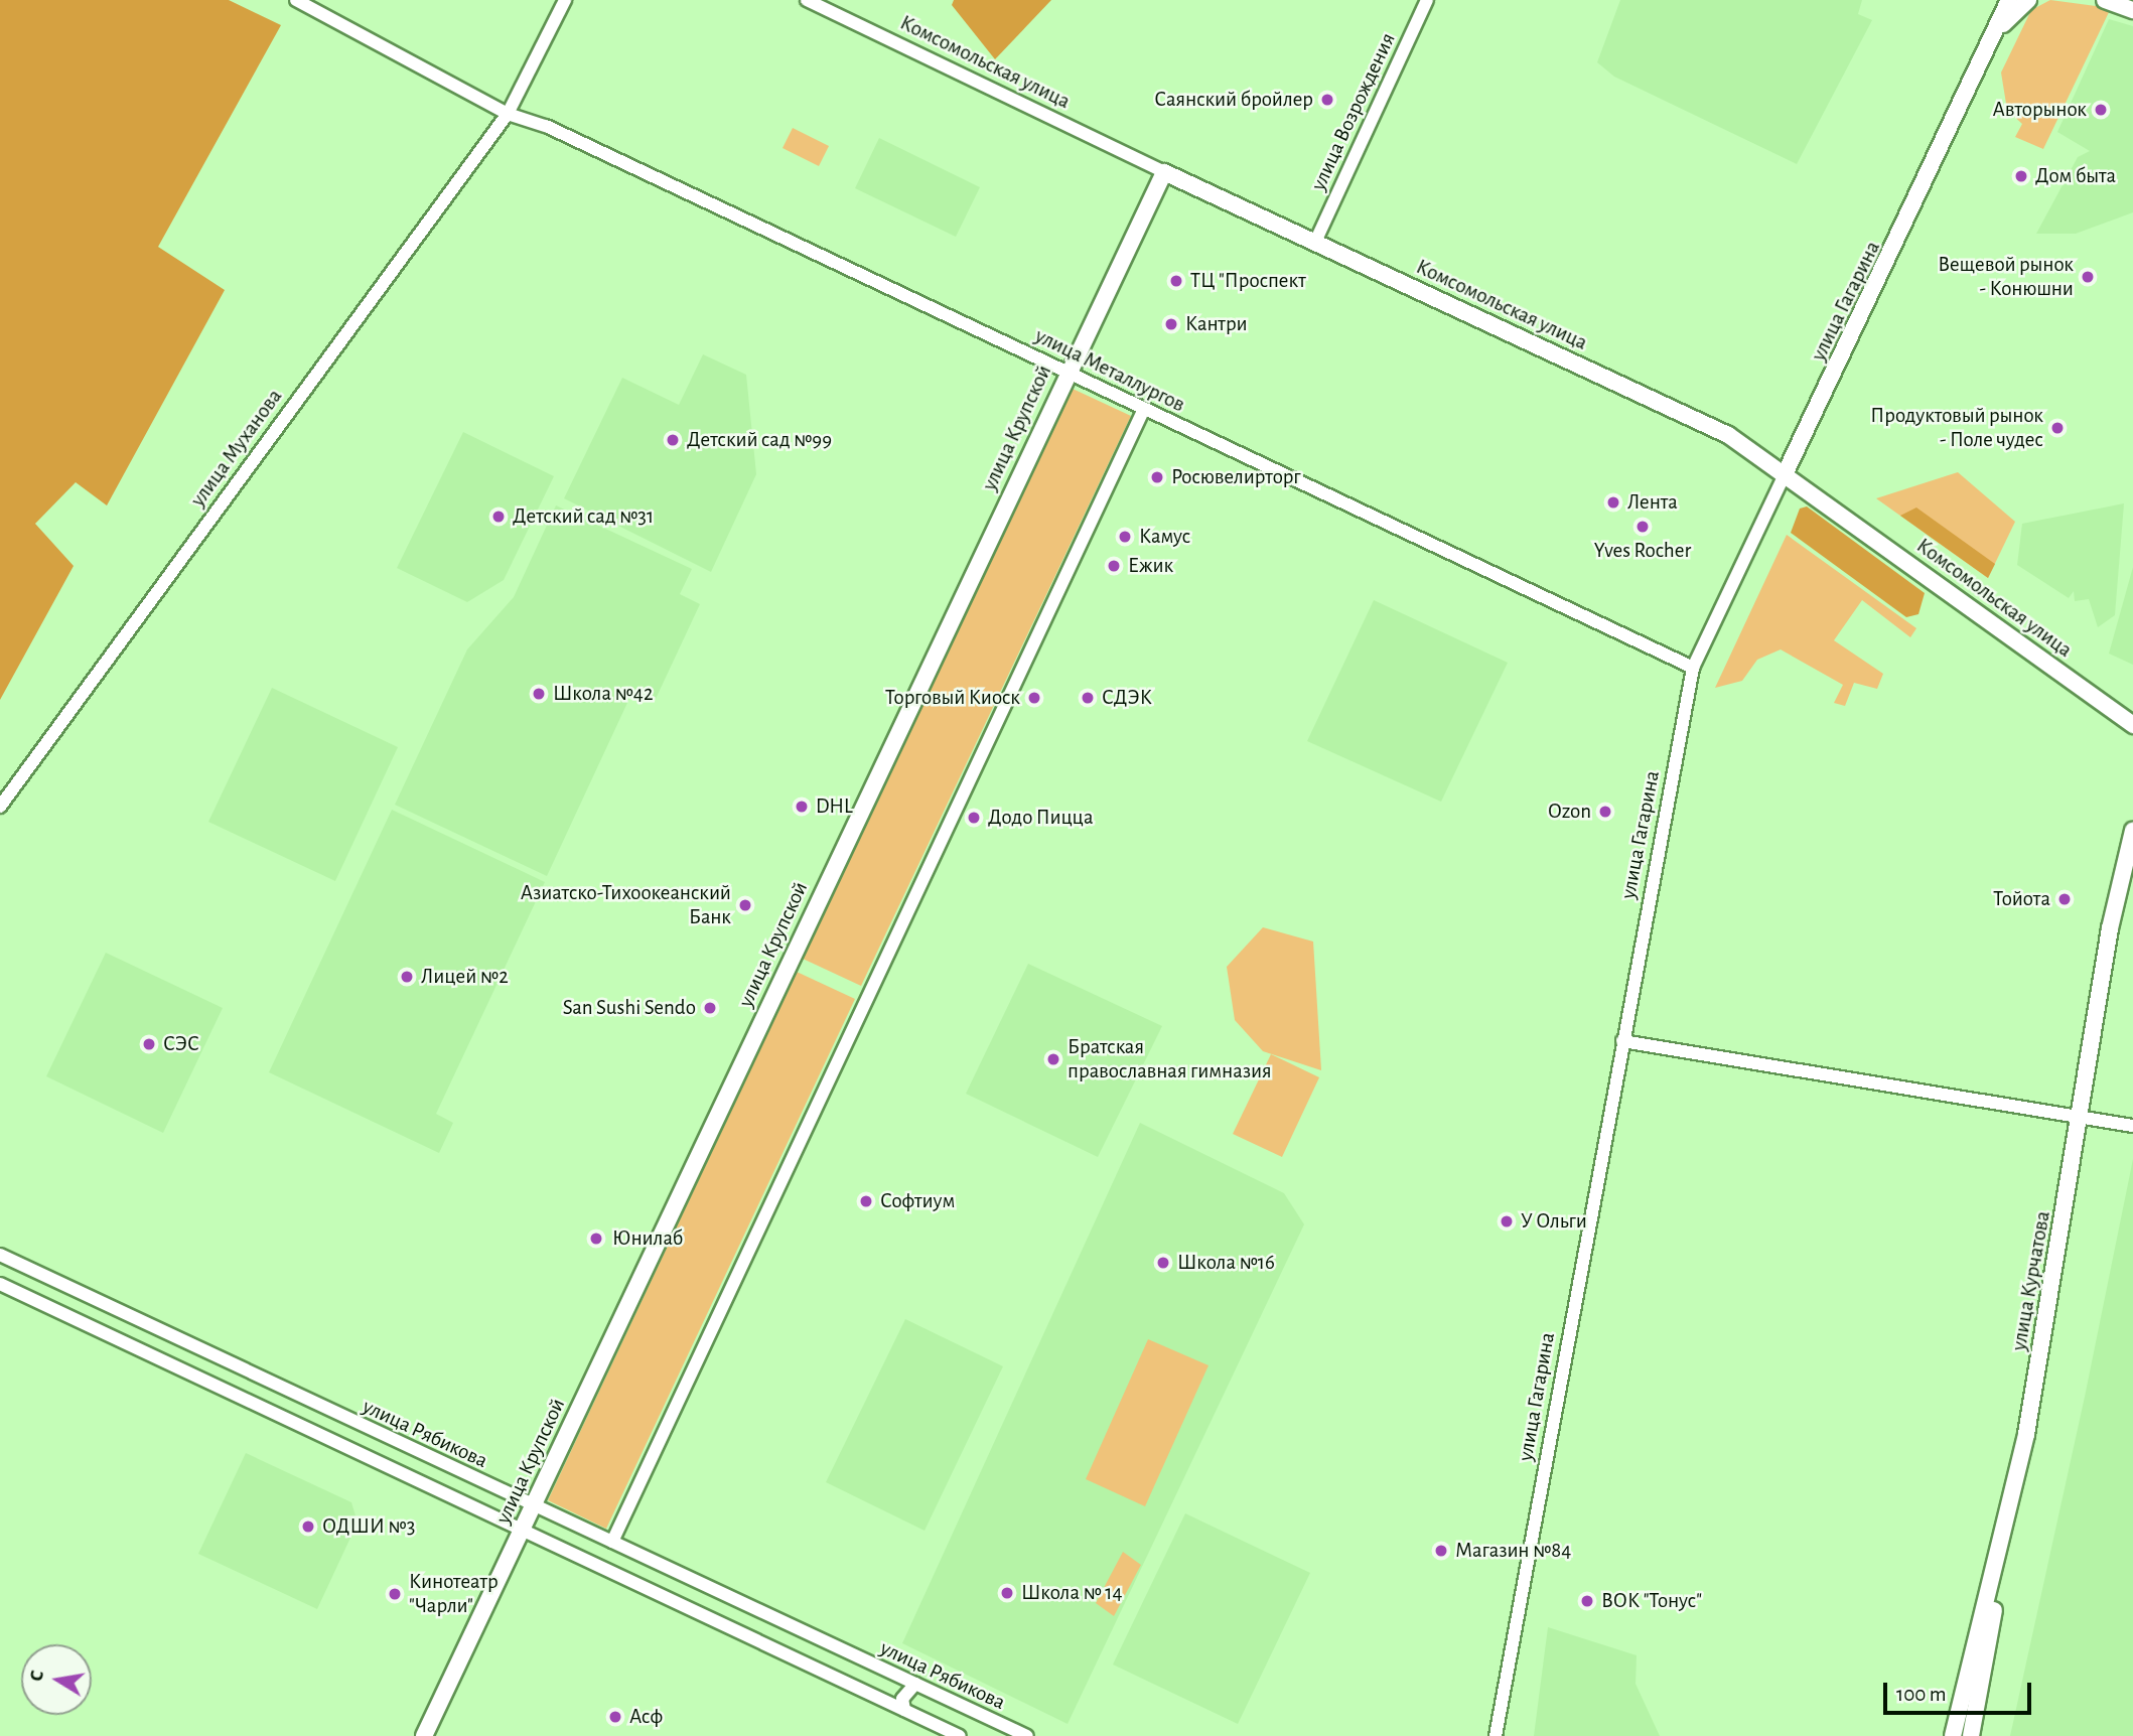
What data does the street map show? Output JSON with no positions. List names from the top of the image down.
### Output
{
  "streets": {
    "main road": [
      "Комсомольская улица",
      "улица Гагарина",
      "улица Крупской",
      "улица Курчатова"
    ],
    "street": [
      "улица Возрождения",
      "улица Металлургов",
      "улица Муханова",
      "улица Рябикова"
    ]
  },
  "crossings": [
    ["Комсомольская улица", "улица Возрождения"],
    ["Комсомольская улица", "улица Гагарина"],
    ["Комсомольская улица", "улица Крупской"],
    ["улица Гагарина", "улица Металлургов"],
    ["улица Металлургов", "улица Крупской"],
    ["улица Металлургов", "улица Муханова"],
    ["улица Крупской", "улица Рябикова"]
  ],
  "places": [
    "Саянский бройлер",
    "Авторынок",
    "Дом быта",
    "Вещевой рынок - Конюшни",
    "ТЦ \"Проспект",
    "Кантри",
    "Продуктовый рынок - Поле чудес",
    "Детский сад №99",
    "Росювелирторг",
    "Лента",
    "Детский сад №31",
    "Yves Rocher",
    "Камус",
    "Ежик",
    "Школа №42",
    "Торговый Киоск",
    "СДЭК",
    "DHL",
    "Ozon",
    "Додо Пицца",
    "Тойота",
    "Азиатско-Тихоокеанский Банк",
    "Лицей №2",
    "San Sushi Sendo",
    "СЭС",
    "Братская православная гимназия",
    "Софтиум",
    "У Ольги",
    "Юнилаб",
    "Школа №16",
    "ОДШИ №3",
    "Магазин №84",
    "Школа № 14",
    "Кинотеатр \"Чарли\"",
    "ВОК \"Тонус\"",
    "Асф"
  ],
  "scale_bar": "100 m",
  "north": "left"
}
